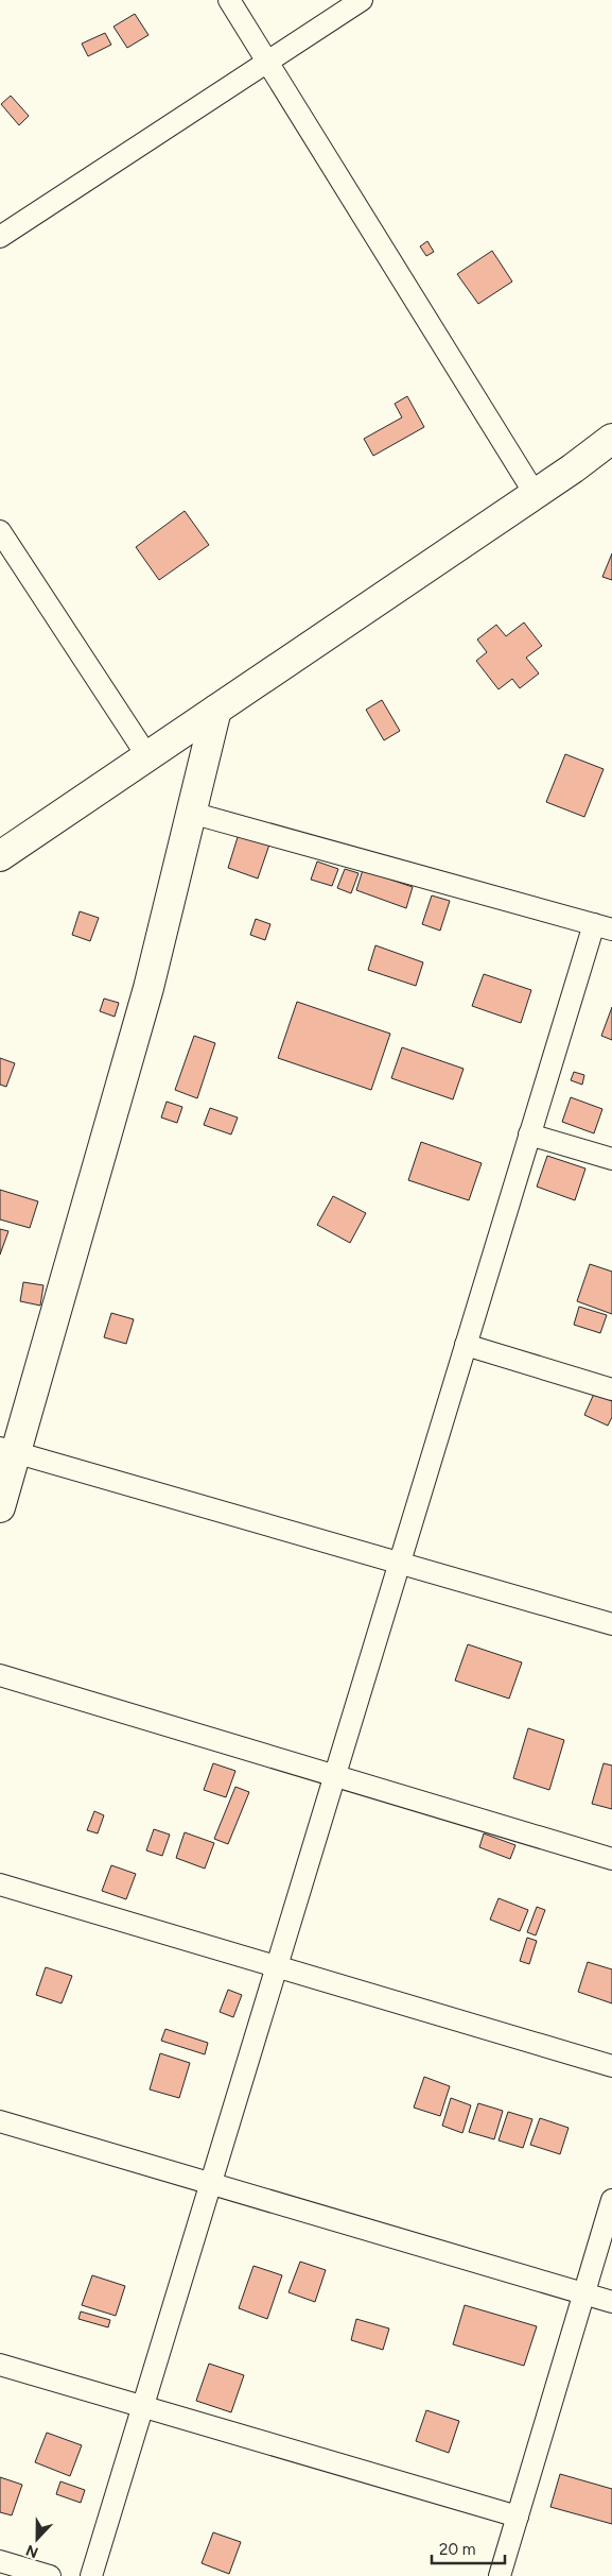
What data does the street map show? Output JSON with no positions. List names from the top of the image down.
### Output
{
  "scale_bar": "20 m",
  "north": "bottom"
}
